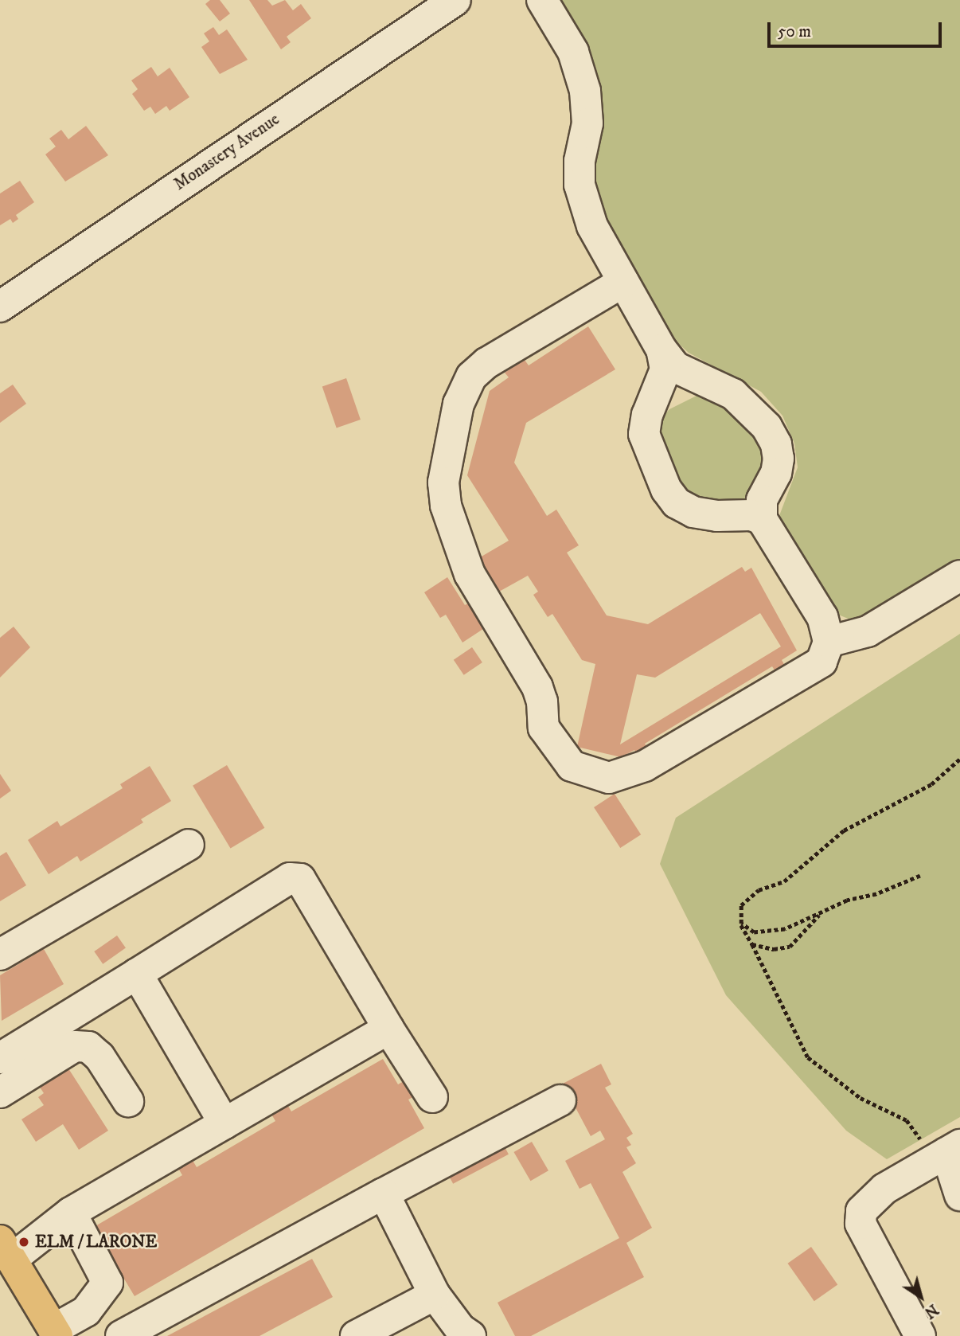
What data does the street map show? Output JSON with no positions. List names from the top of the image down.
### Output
{
  "streets": {
    "street": ["Monastery Avenue"]
  },
  "places": ["ELM / LARONE"],
  "scale_bar": "50 m",
  "north": "bottom right"
}
